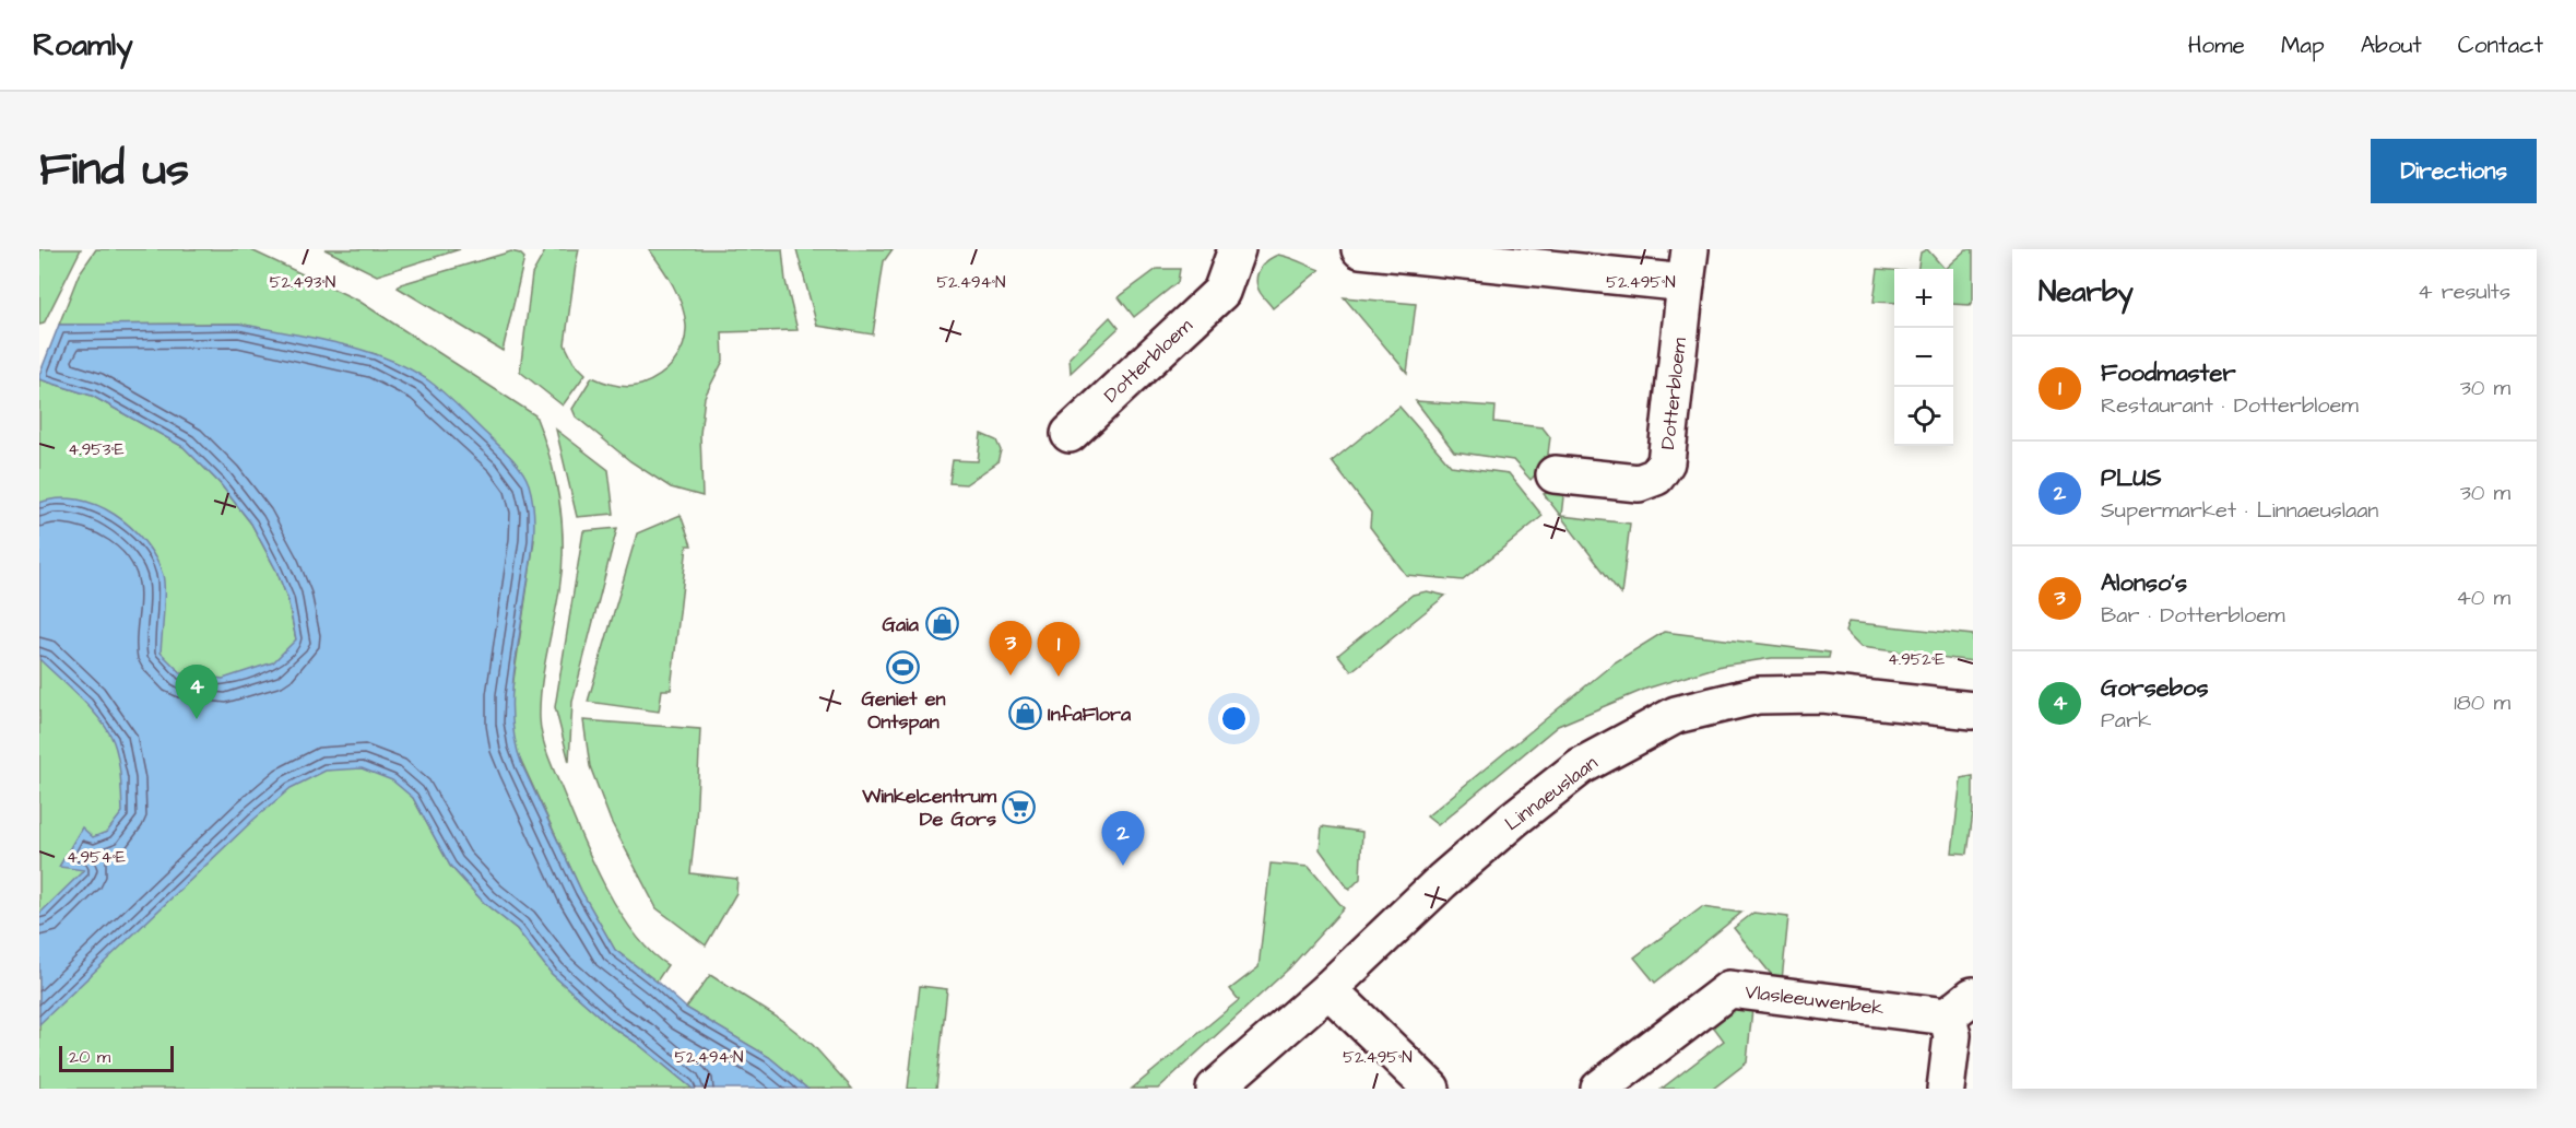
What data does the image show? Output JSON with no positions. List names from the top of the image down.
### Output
{
  "streets": {
    "street": ["Dotterbloem", "Linnaeuslaan", "Vlasleeuwenbek"]
  },
  "places": {
    "shop": ["Gaia", "InfaFlora"],
    "sports": ["Geniet en Ontspan"],
    "supermarket": ["Winkelcentrum De Gors"]
  },
  "scale_bar": "20 m",
  "page": {
    "header": "Roamly",
    "nav": [
      "Home",
      "Map",
      "About",
      "Contact"
    ],
    "title": "Find us",
    "buttons": "Directions",
    "heading": ["Nearby", "4 results"],
    "map_buttons": ["+", "−"],
    "list": [
      {
        "mark": "1",
        "name": "Foodmaster",
        "note": "Restaurant · Dotterbloem",
        "value": "30 m"
      },
      {
        "mark": "2",
        "name": "PLUS",
        "note": "Supermarket · Linnaeuslaan",
        "value": "30 m"
      },
      {
        "mark": "3",
        "name": "Alonso's",
        "note": "Bar · Dotterbloem",
        "value": "40 m"
      },
      {
        "mark": "4",
        "name": "Gorsebos",
        "note": "Park",
        "value": "180 m"
      }
    ],
    "pins": [
      "3",
      "1",
      "4",
      "2"
    ],
    "scale": "20 m"
  },
  "coordinates": [
    "52.493°N",
    "52.494°N",
    "52.495°N",
    "4.953°E",
    "4.952°E",
    "4.954°E"
  ]
}
